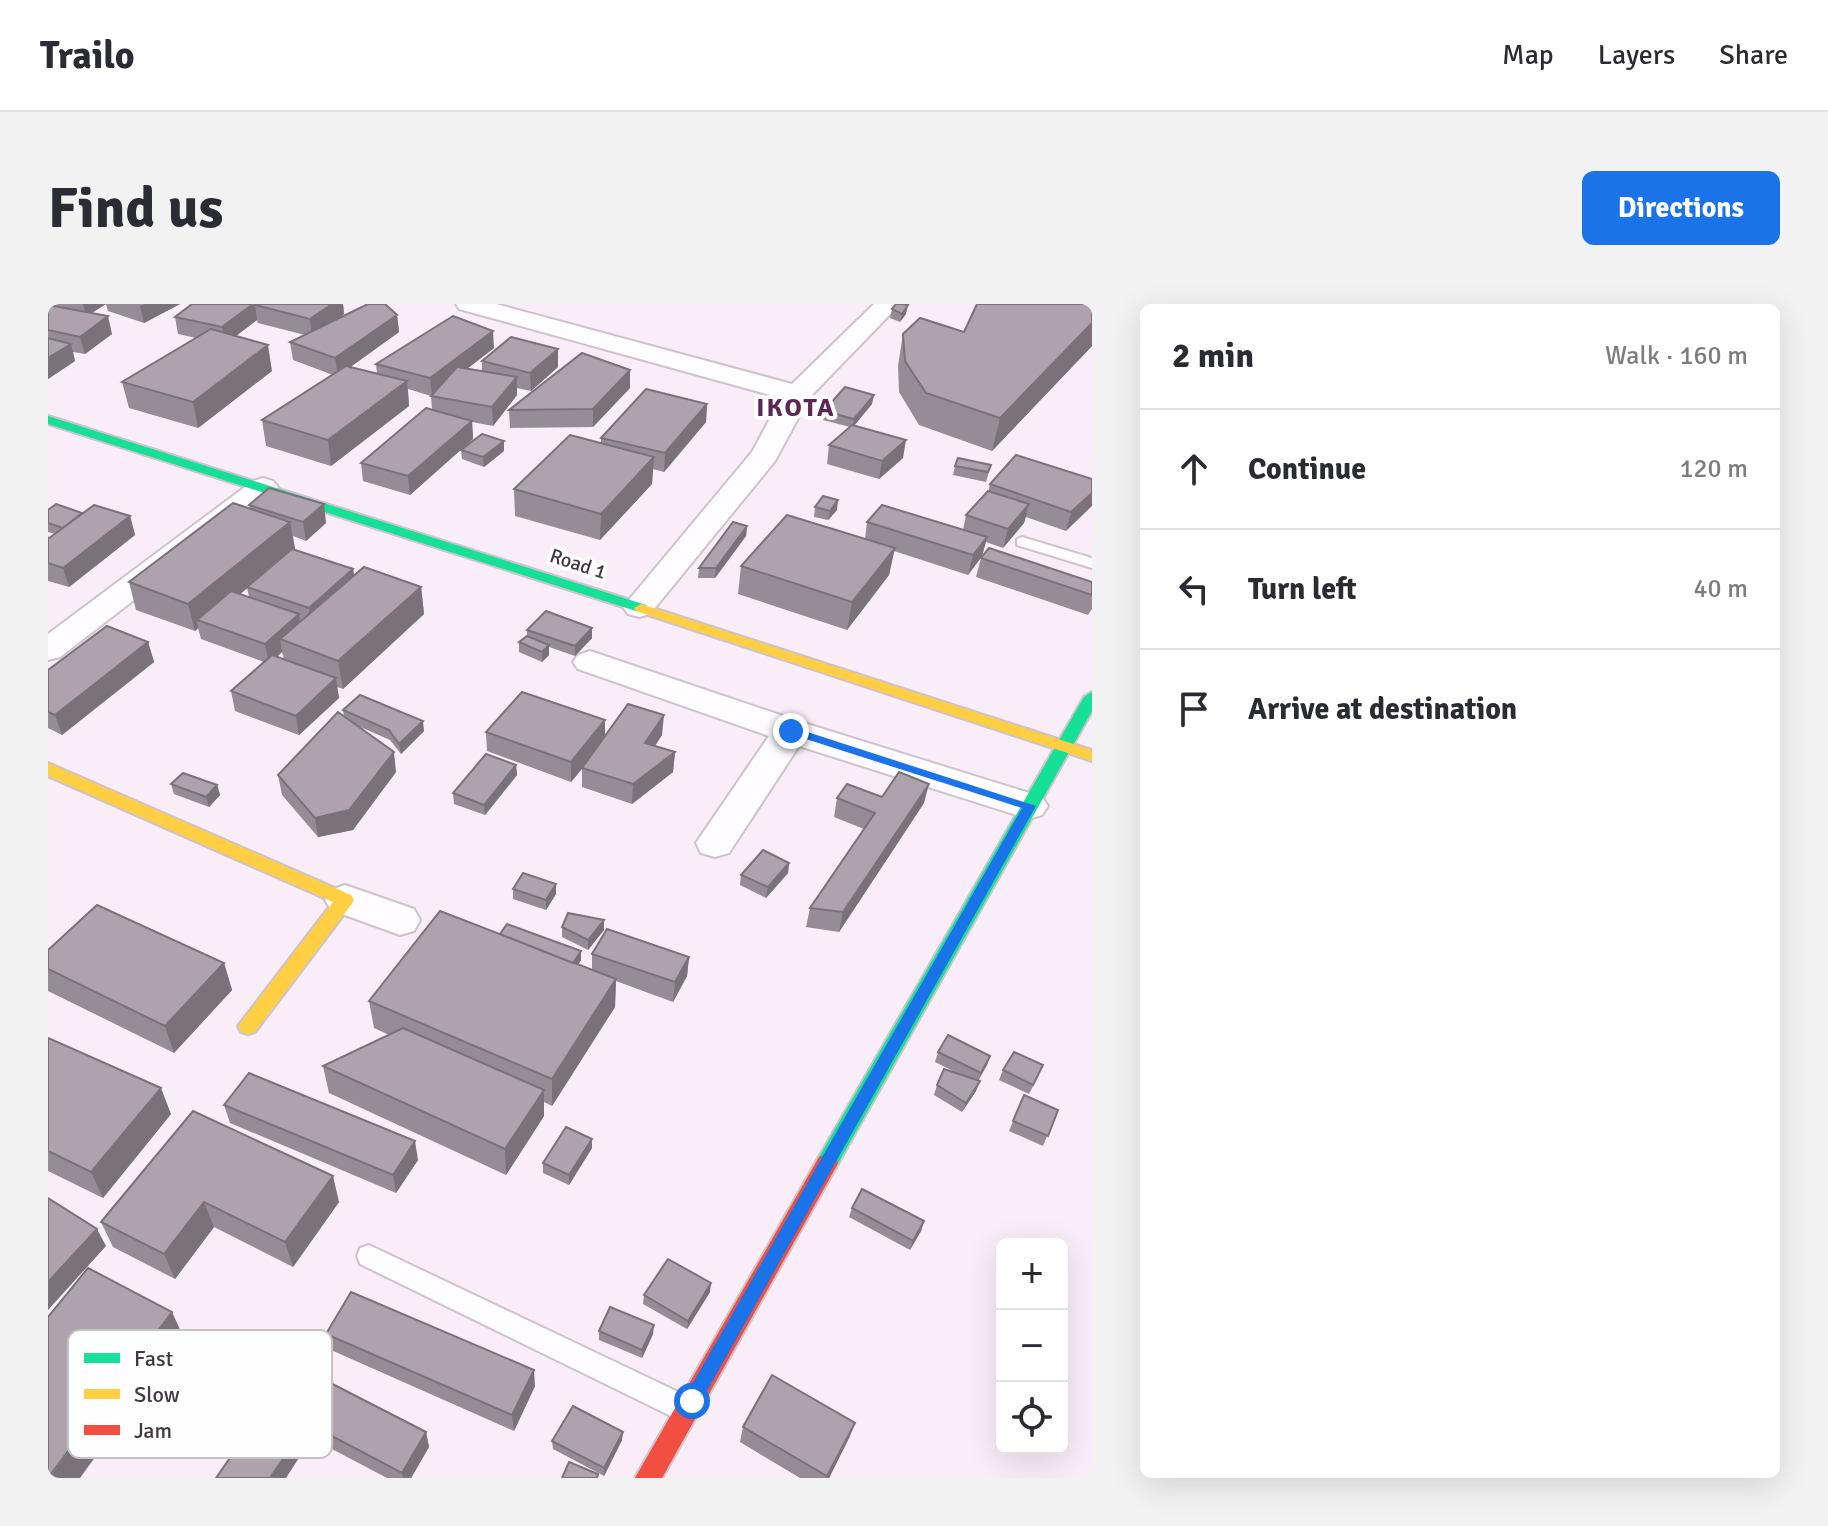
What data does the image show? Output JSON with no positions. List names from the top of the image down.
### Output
{
  "streets": {
    "street": ["Road 1"]
  },
  "districts": ["IKOTA"],
  "legend": ["Fast", "Slow", "Jam"],
  "page": {
    "header": "Trailo",
    "nav": ["Map", "Layers", "Share"],
    "buttons": "Directions",
    "title": "Find us",
    "heading": ["2 min", "Walk · 160 m"],
    "list": [
      ["Continue", "120 m"],
      ["Turn left", "40 m"],
      "Arrive at destination"
    ],
    "map_buttons": ["+", "−"]
  }
}
